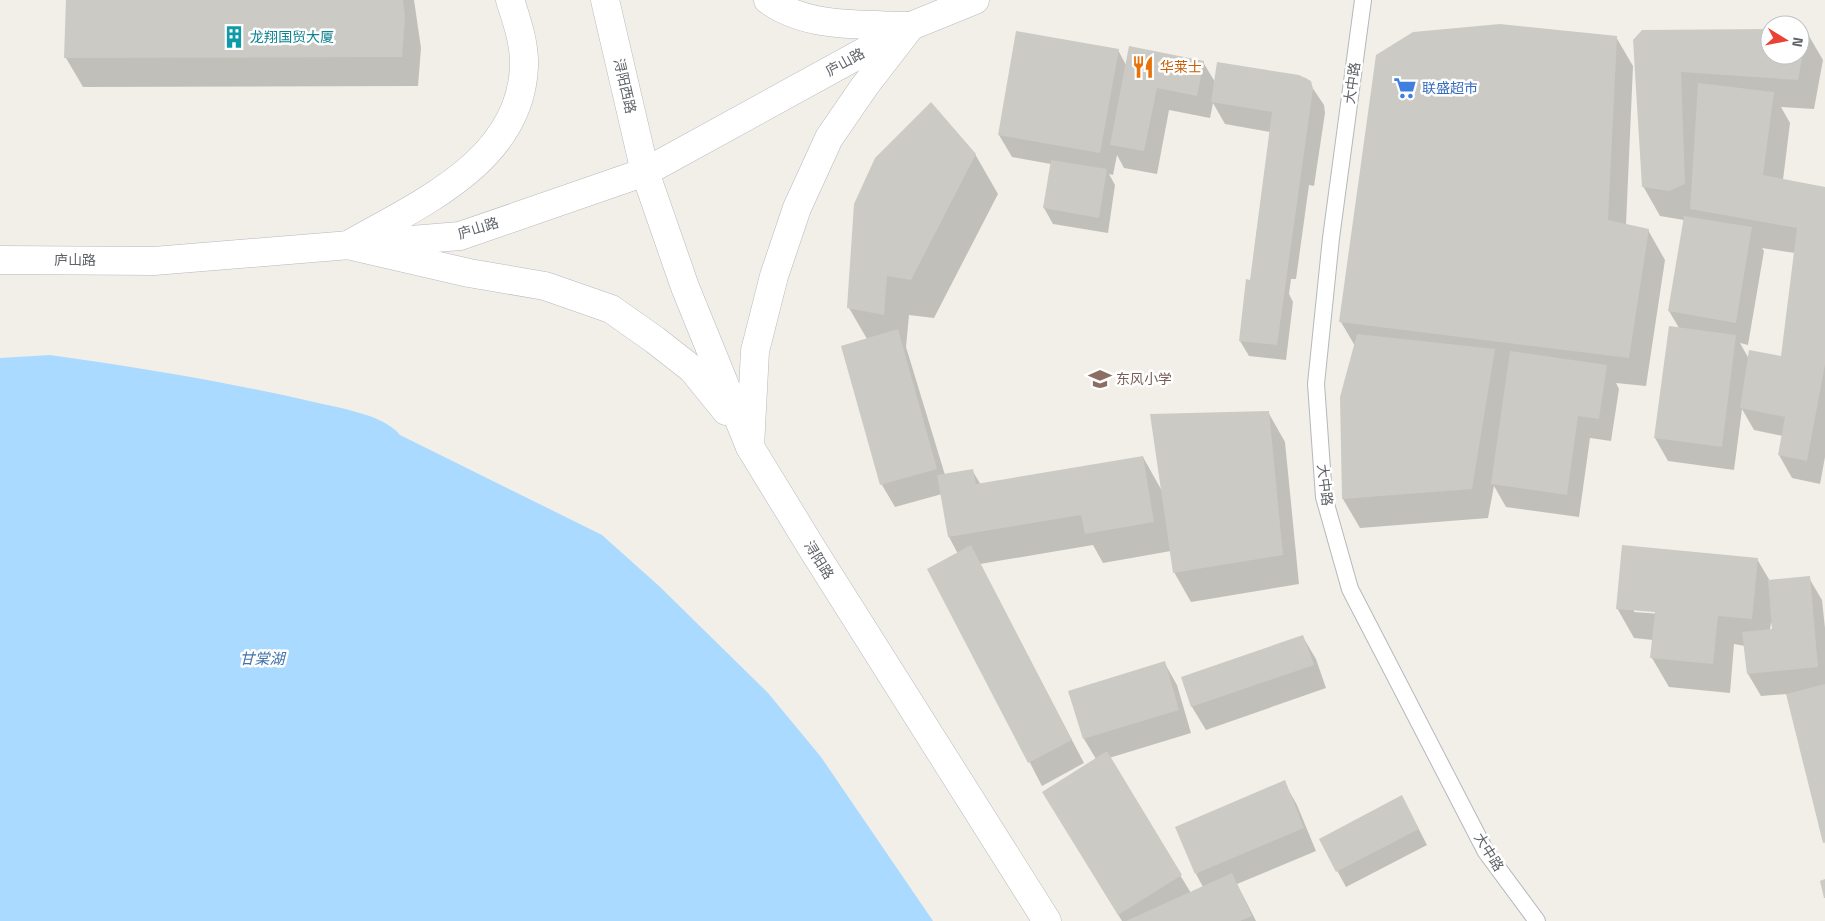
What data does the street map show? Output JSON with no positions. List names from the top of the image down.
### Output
{
  "streets": {
    "main road": ["庐山路", "浔阳西路", "浔阳路"],
    "street": ["大中路"]
  },
  "crossings": [
    ["庐山路", "浔阳西路"],
    ["庐山路", "浔阳路"],
    ["浔阳西路", "浔阳路"]
  ],
  "water": ["甘棠湖"],
  "places": {
    "building": ["龙翔国贸大厦"],
    "restaurant": ["华莱士"],
    "supermarket": ["联盛超市"],
    "school or university": ["东风小学"]
  },
  "north": "right"
}
